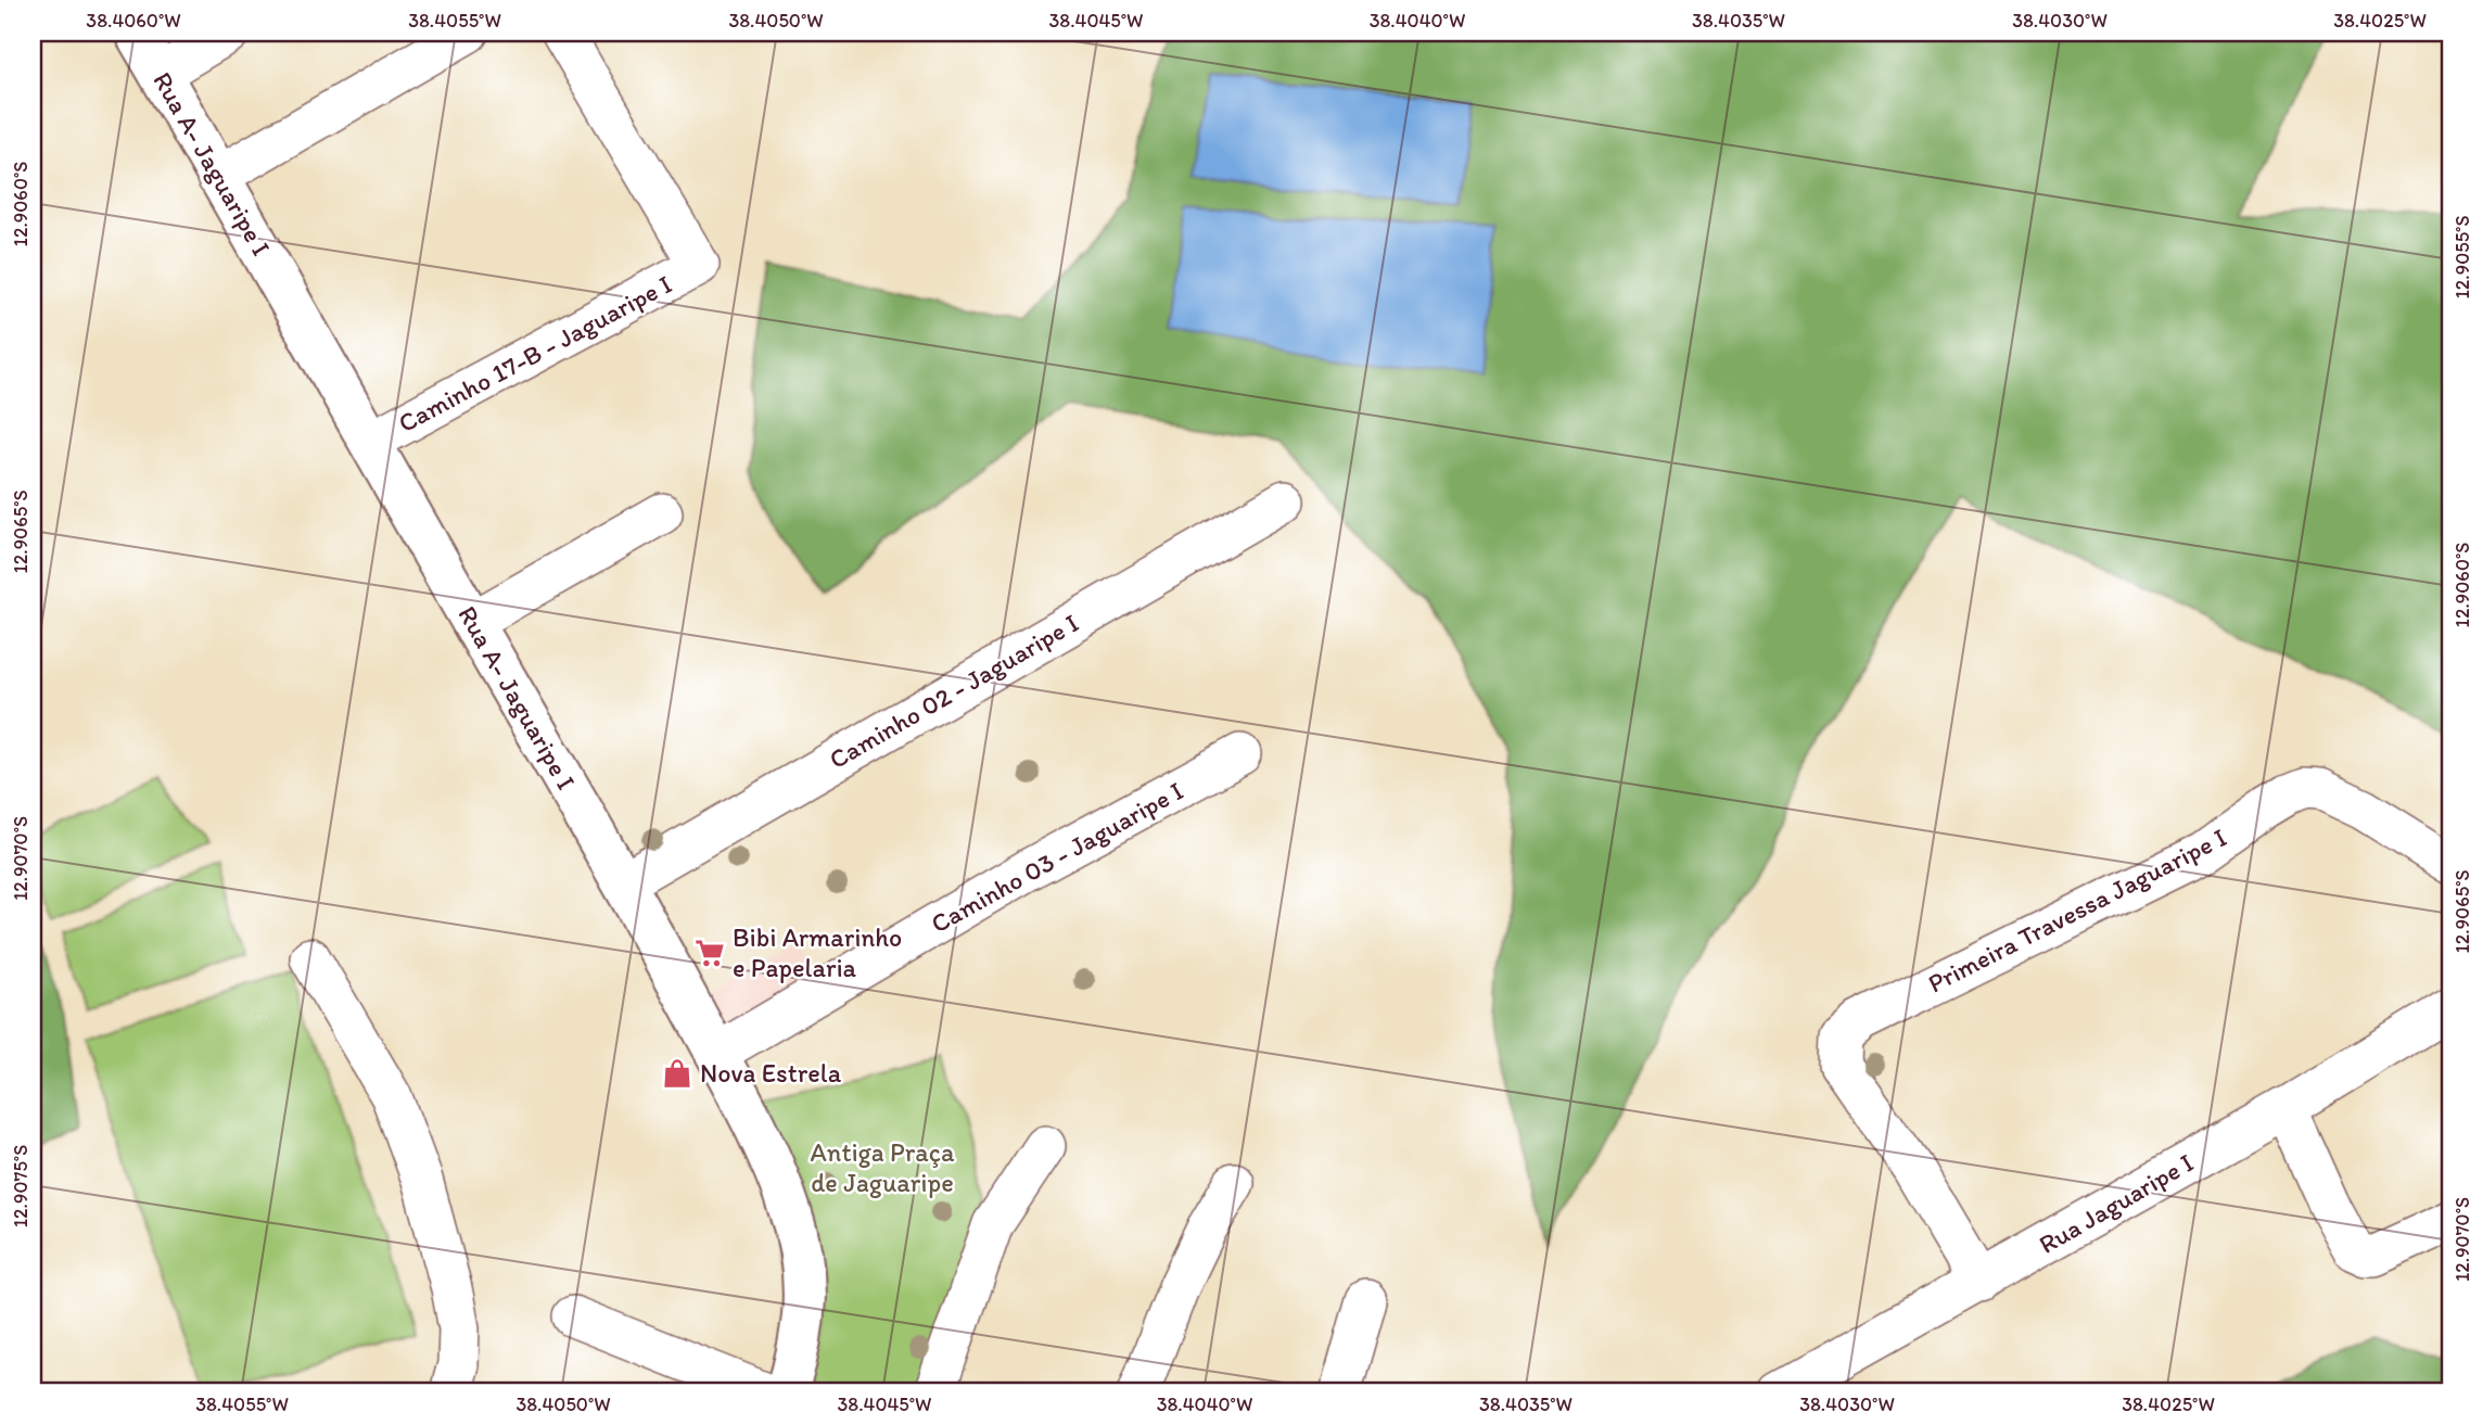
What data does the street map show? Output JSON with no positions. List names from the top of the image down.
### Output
{
  "streets": {
    "main road": ["Rua A- Jaguaripe I"],
    "street": [
      "Caminho 17-B - Jaguaripe I",
      "Caminho 02 - Jaguaripe I",
      "Caminho 03 - Jaguaripe I",
      "Primeira Travessa Jaguaripe I",
      "Rua Jaguaripe I"
    ]
  },
  "crossings": [
    ["Rua A- Jaguaripe I", "Caminho 17-B - Jaguaripe I"],
    ["Rua A- Jaguaripe I", "Caminho 02 - Jaguaripe I"],
    ["Rua A- Jaguaripe I", "Caminho 03 - Jaguaripe I"],
    ["Primeira Travessa Jaguaripe I", "Rua Jaguaripe I"]
  ],
  "parks": ["Antiga Praça de Jaguaripe"],
  "places": {
    "supermarket": ["Bibi Armarinho e Papelaria"],
    "shop": ["Nova Estrela"]
  },
  "coordinates": [
    "38.4060°W",
    "38.4055°W",
    "38.4050°W",
    "38.4045°W",
    "38.4040°W",
    "38.4035°W",
    "38.4030°W",
    "38.4025°W",
    "12.9060°S",
    "12.9055°S",
    "12.9065°S",
    "12.9070°S",
    "12.9075°S"
  ]
}
